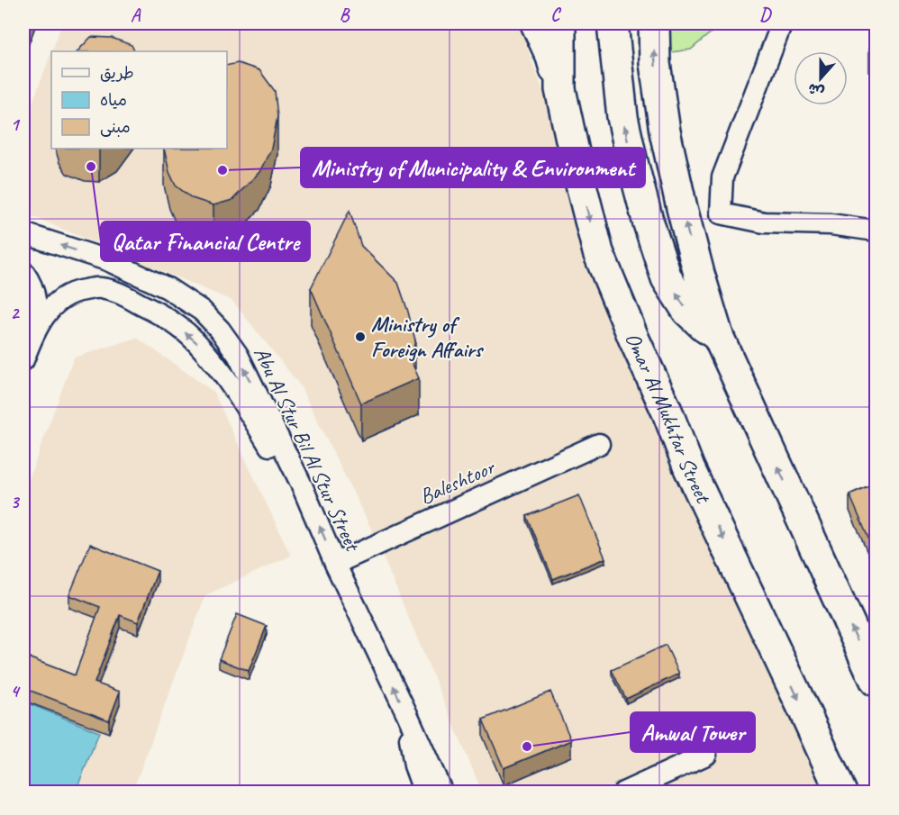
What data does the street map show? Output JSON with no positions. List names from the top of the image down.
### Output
{
  "streets": {
    "main road": ["Omar Al Mukhtar Street"],
    "street": ["Abu Al Stur Bil Al Stur Street", "Baleshtoor"]
  },
  "crossings": [
    ["Abu Al Stur Bil Al Stur Street", "Baleshtoor"]
  ],
  "one_way": ["Abu Al Stur Bil Al Stur Street"],
  "places": [
    "Qatar Financial Centre",
    "Ministry of Municipality & Environment",
    "Ministry of Foreign Affairs",
    "Amwal Tower"
  ],
  "legend": ["طريق", "مياه", "مبنى"],
  "north": "bottom",
  "grid": {
    "columns": [
      "A",
      "B",
      "C",
      "D"
    ],
    "rows": [
      "1",
      "2",
      "3",
      "4"
    ]
  }
}
